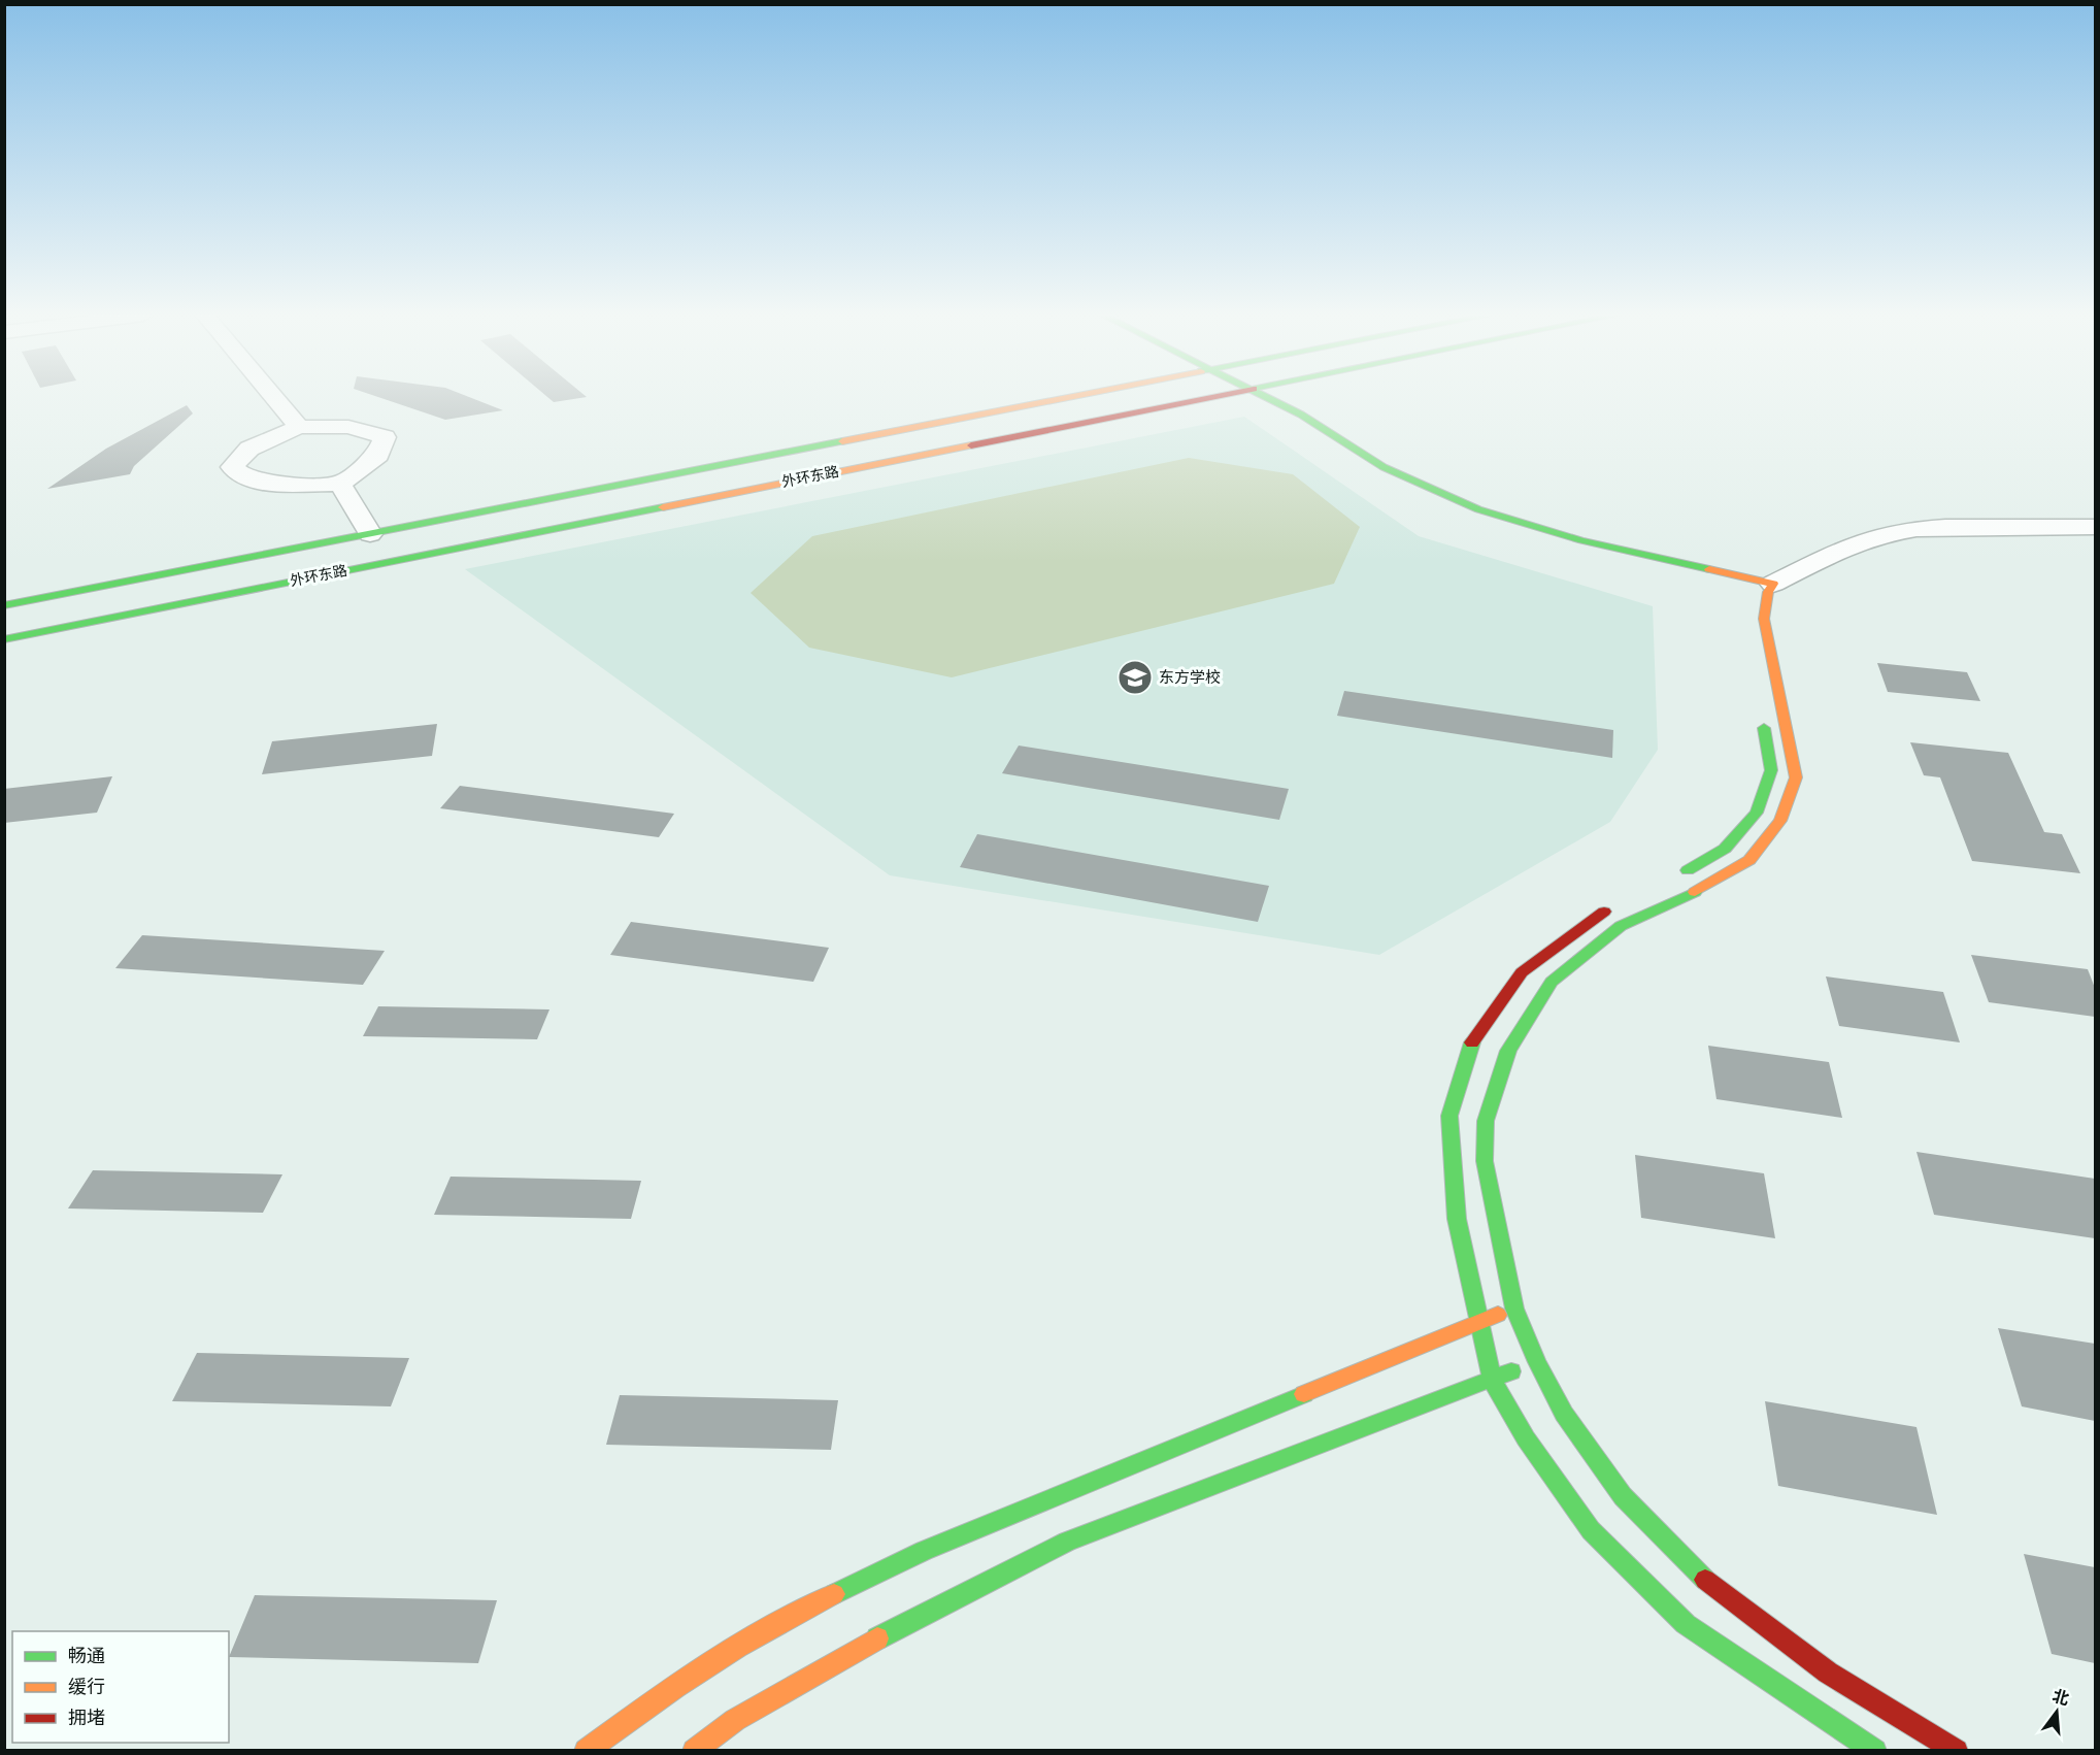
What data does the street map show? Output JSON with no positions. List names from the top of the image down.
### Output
{
  "streets": {
    "main road": ["外环东路"]
  },
  "places": {
    "school or university": ["东方学校"]
  },
  "legend": ["畅通", "缓行", "拥堵"],
  "north": "top"
}
